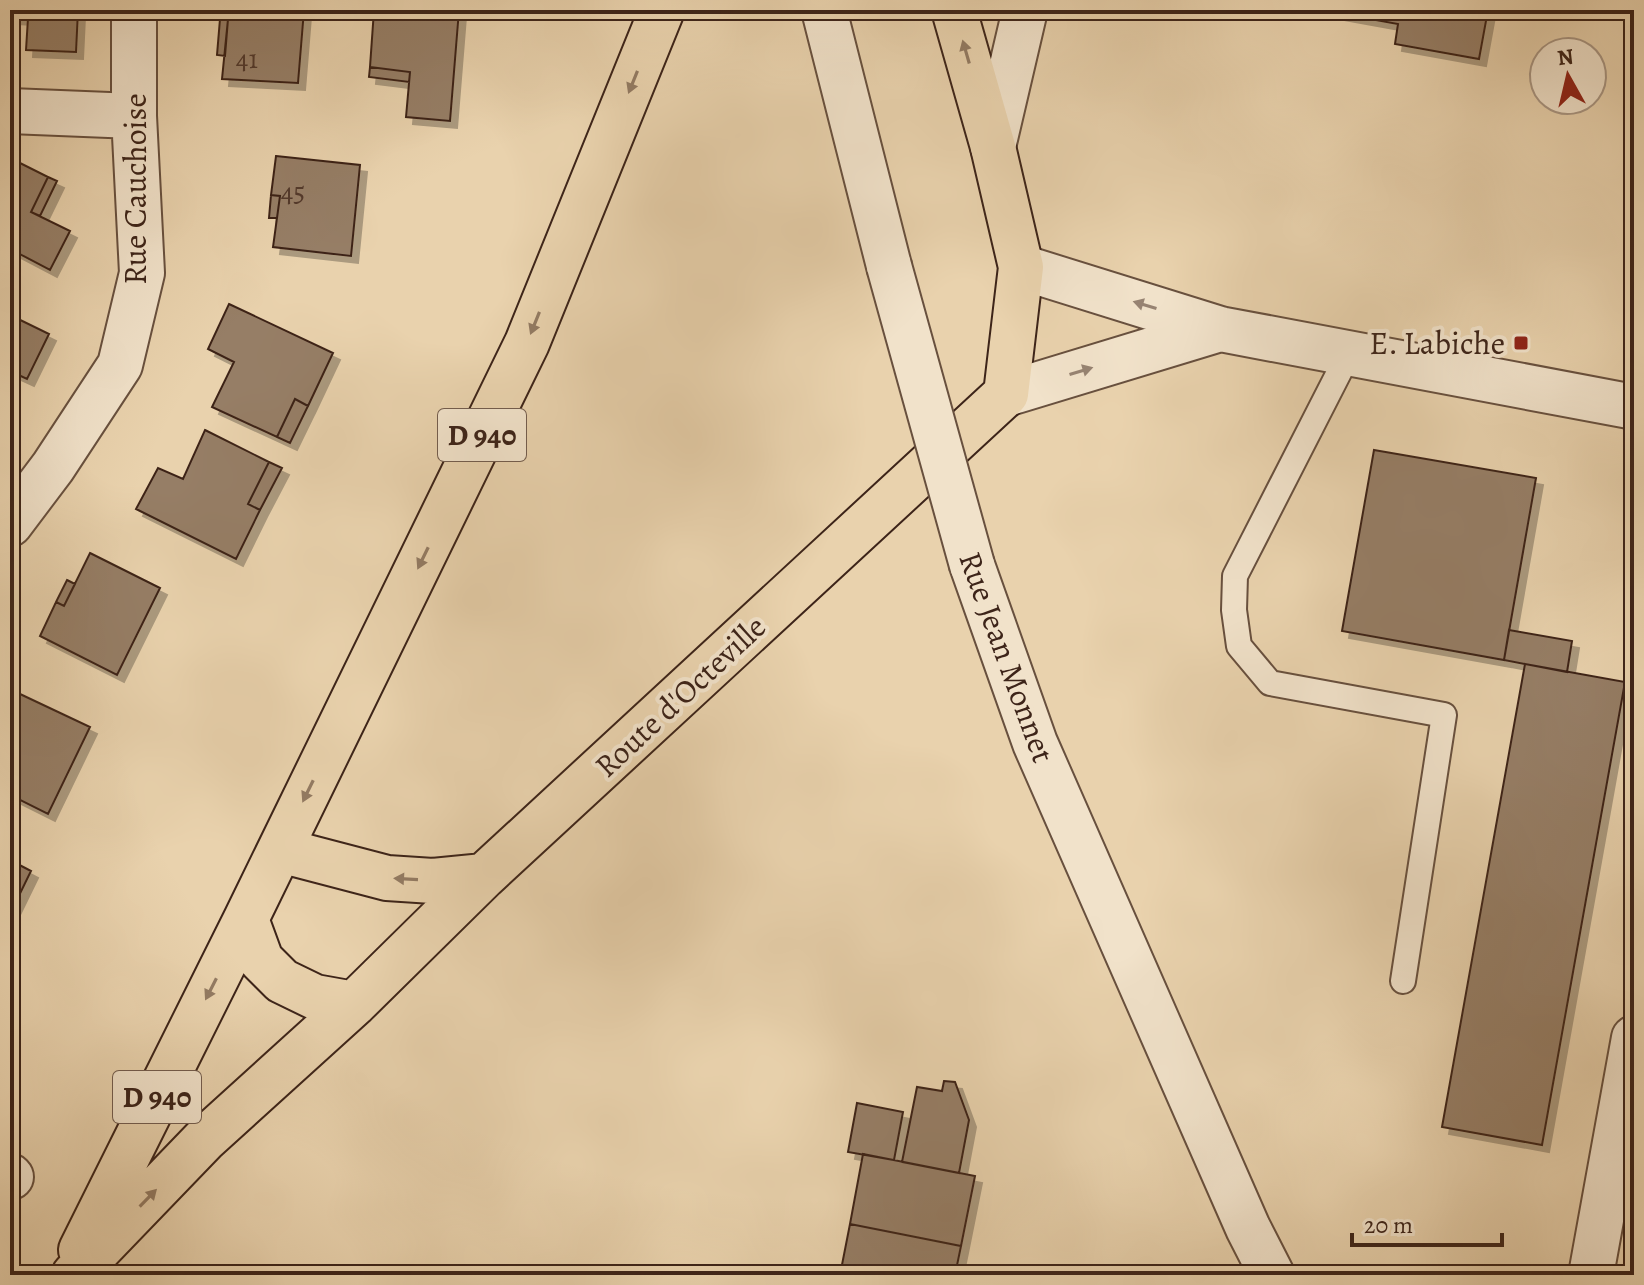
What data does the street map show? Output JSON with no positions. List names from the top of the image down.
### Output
{
  "streets": {
    "main road": ["D 940", "Route d'Octeville"],
    "street": ["Rue Cauchoise", "Rue Jean Monnet"]
  },
  "places": {
    "transit": ["E. Labiche"]
  },
  "house_numbers": ["41", "45"],
  "scale_bar": "20 m",
  "north": "top"
}
